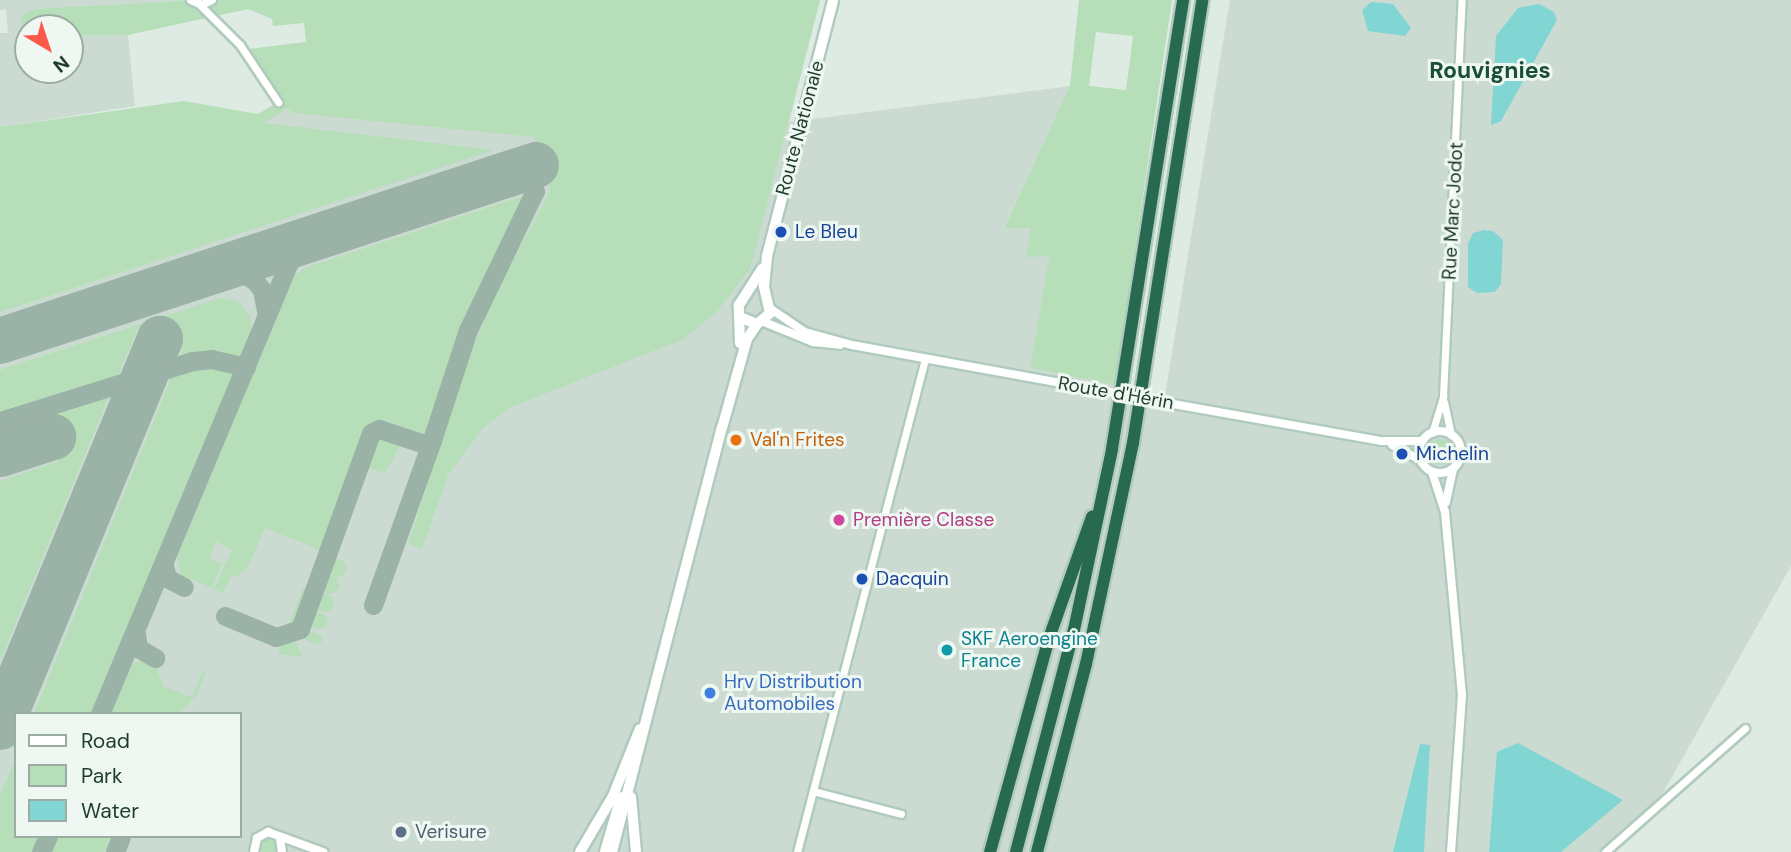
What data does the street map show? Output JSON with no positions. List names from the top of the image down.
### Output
{
  "streets": {
    "main road": ["Route Nationale"],
    "street": ["Rue Marc Jodot", "Route d'Hérin"]
  },
  "crossings": [
    ["Route Nationale", "Route d'Hérin"],
    ["Rue Marc Jodot", "Route d'Hérin"]
  ],
  "districts": ["Rouvignies"],
  "places": [
    "Le Bleu",
    "Val'n Frites",
    "Michelin",
    "Première Classe",
    "Dacquin",
    "SKF Aeroengine France",
    "Hrv Distribution Automobiles",
    "Verisure"
  ],
  "legend": ["Road", "Park", "Water"],
  "north": "bottom right"
}
